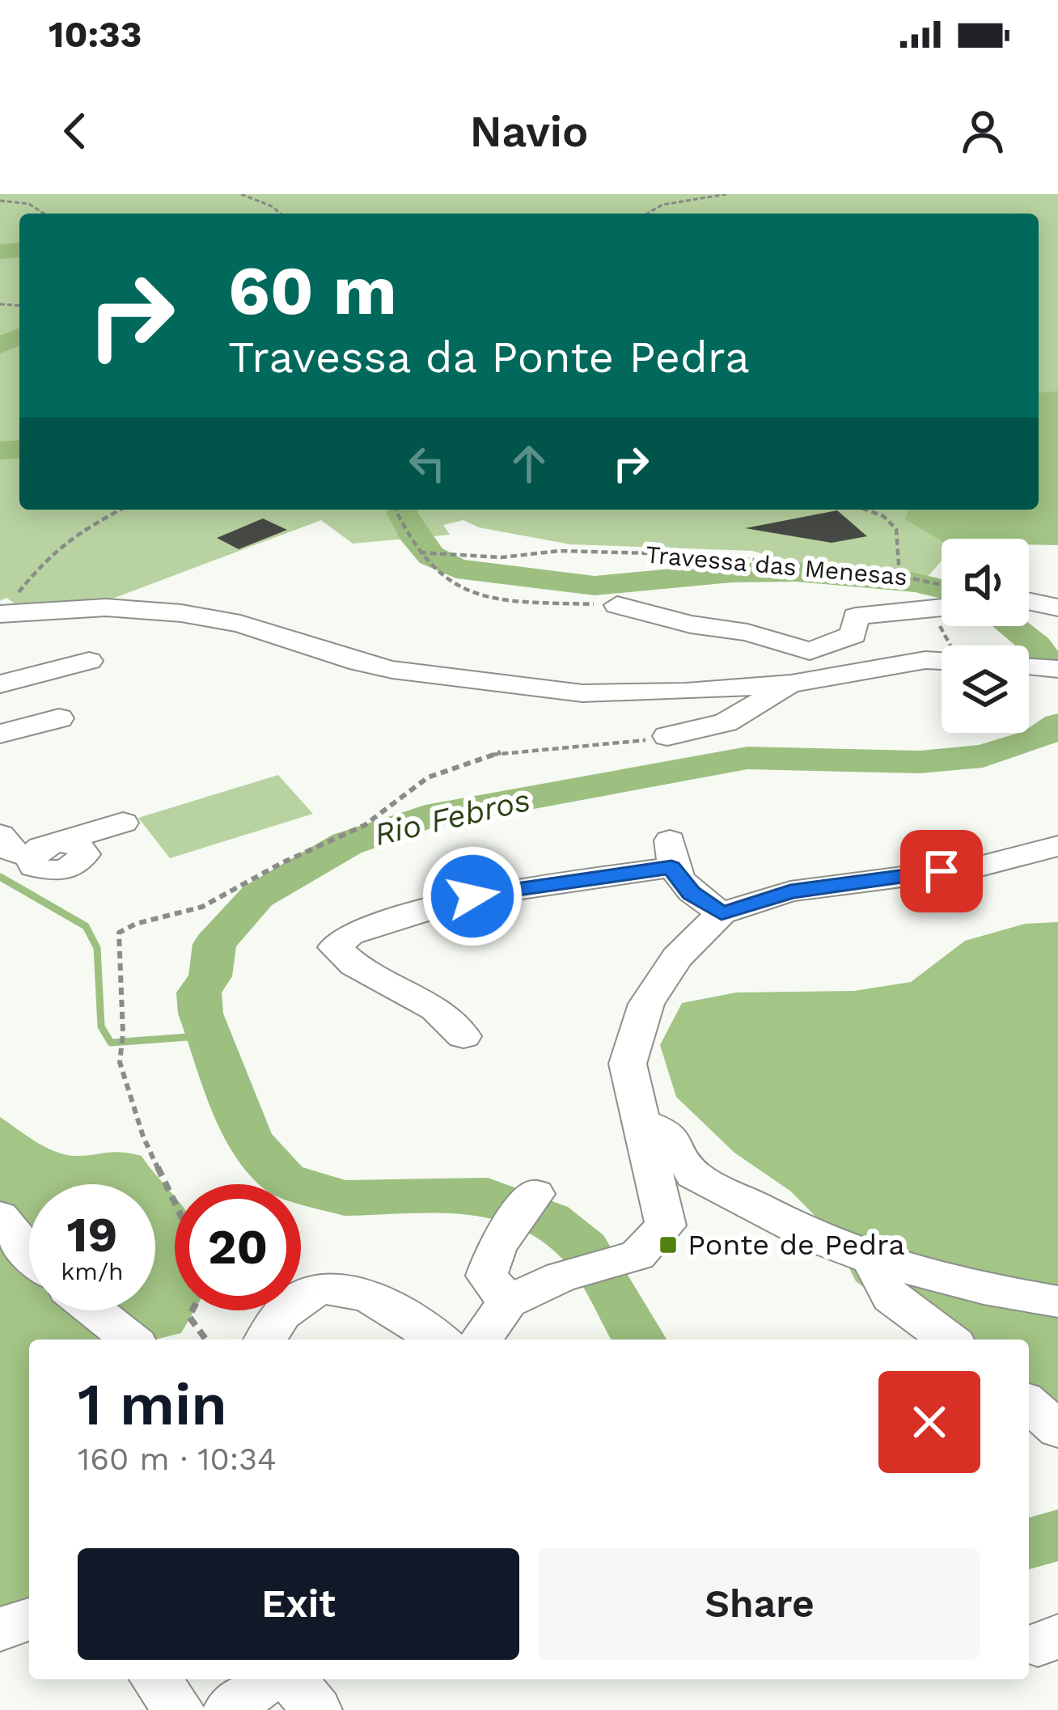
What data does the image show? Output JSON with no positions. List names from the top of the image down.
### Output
{
  "streets": {
    "path": ["Travessa das Menesas"]
  },
  "water": ["Rio Febros"],
  "places": {
    "transit": ["Ponte de Pedra"]
  },
  "page": {
    "status": "10:33",
    "header": "Navio",
    "turn": ["60 m", "Travessa da Ponte Pedra"],
    "speed": "19 km/h",
    "limit": "20",
    "heading": ["1 min", "160 m · 10:34"],
    "buttons": ["Exit", "Share"]
  }
}
